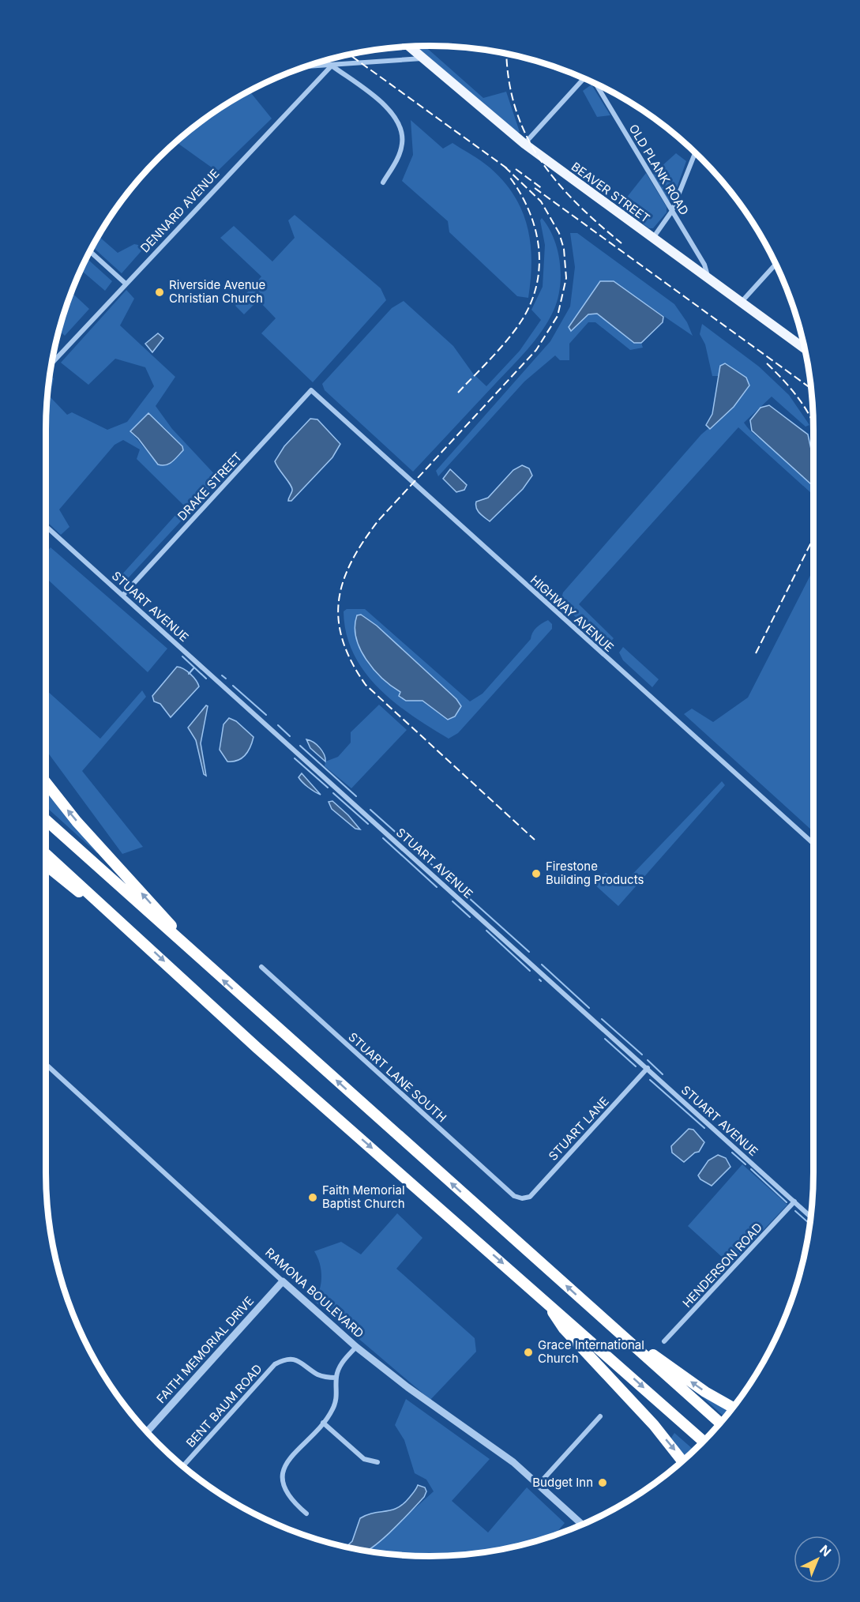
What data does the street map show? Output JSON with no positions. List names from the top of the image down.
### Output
{
  "streets": {
    "main road": ["BEAVER STREET"],
    "street": [
      "OLD PLANK ROAD",
      "DENNARD AVENUE",
      "DRAKE STREET",
      "STUART AVENUE",
      "HIGHWAY AVENUE",
      "STUART LANE SOUTH",
      "STUART LANE",
      "HENDERSON ROAD",
      "RAMONA BOULEVARD",
      "FAITH MEMORIAL DRIVE",
      "BENT BAUM ROAD"
    ]
  },
  "crossings": [
    ["OLD PLANK ROAD", "BEAVER STREET"],
    ["DRAKE STREET", "STUART AVENUE"],
    ["DRAKE STREET", "HIGHWAY AVENUE"],
    ["STUART AVENUE", "STUART LANE"],
    ["STUART AVENUE", "HENDERSON ROAD"],
    ["STUART LANE SOUTH", "STUART LANE"],
    ["RAMONA BOULEVARD", "FAITH MEMORIAL DRIVE"]
  ],
  "places": [
    "Riverside Avenue Christian Church",
    "Firestone Building Products",
    "Faith Memorial Baptist Church",
    "Grace International Church",
    "Budget Inn"
  ],
  "north": "top right"
}
